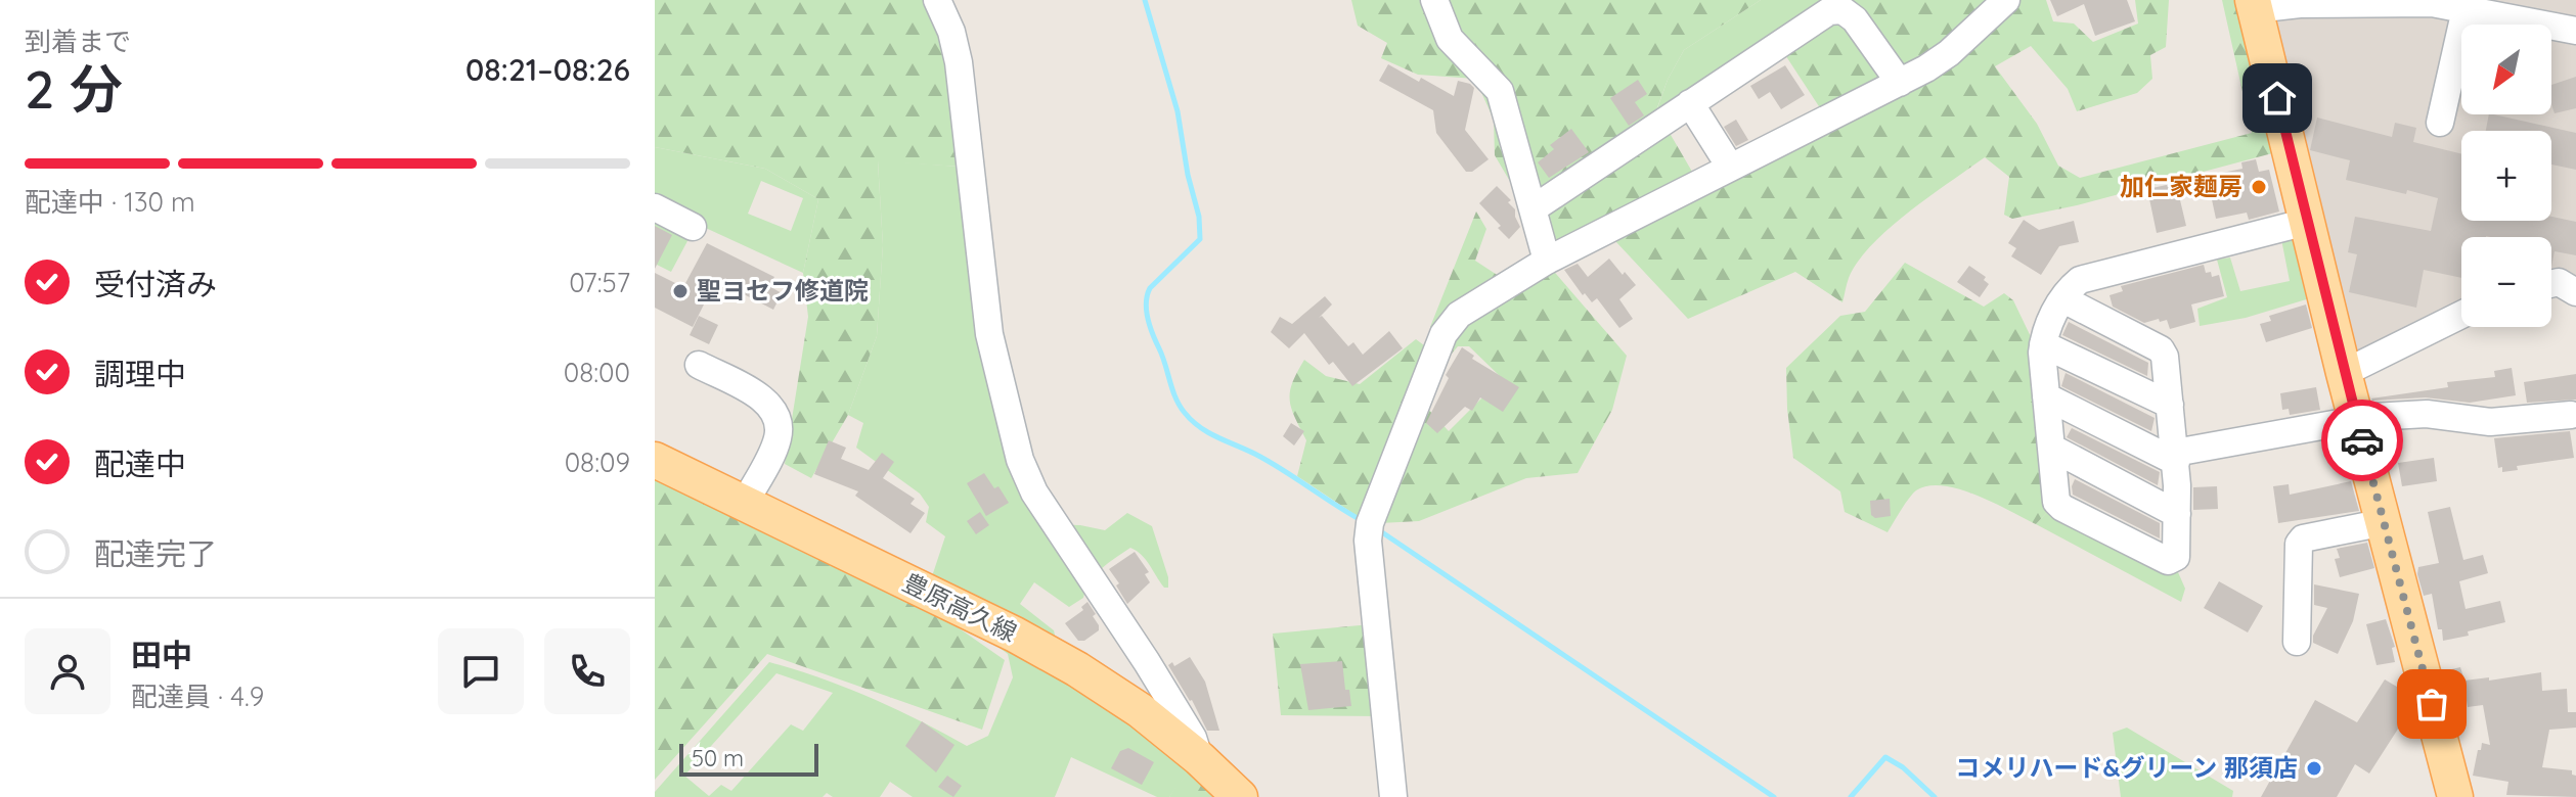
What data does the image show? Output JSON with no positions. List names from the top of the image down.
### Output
{
  "streets": {
    "main road": ["豊原高久線"]
  },
  "places": ["加仁家麺房", "聖ヨセフ修道院", "コメリハード&グリーン 那須店"],
  "scale_bar": "50 m",
  "north": "bottom left",
  "page": {
    "heading": ["2 分", "到着まで", "08:21–08:26"],
    "panel": ["田中", "配達員 · 4.9"],
    "map_buttons": ["+", "−"],
    "bar": "配達中 · 130 m",
    "list": [
      ["受付済み", "07:57"],
      ["調理中", "08:00"],
      ["配達中", "08:09"],
      "配達完了"
    ],
    "scale": "50 m"
  }
}
